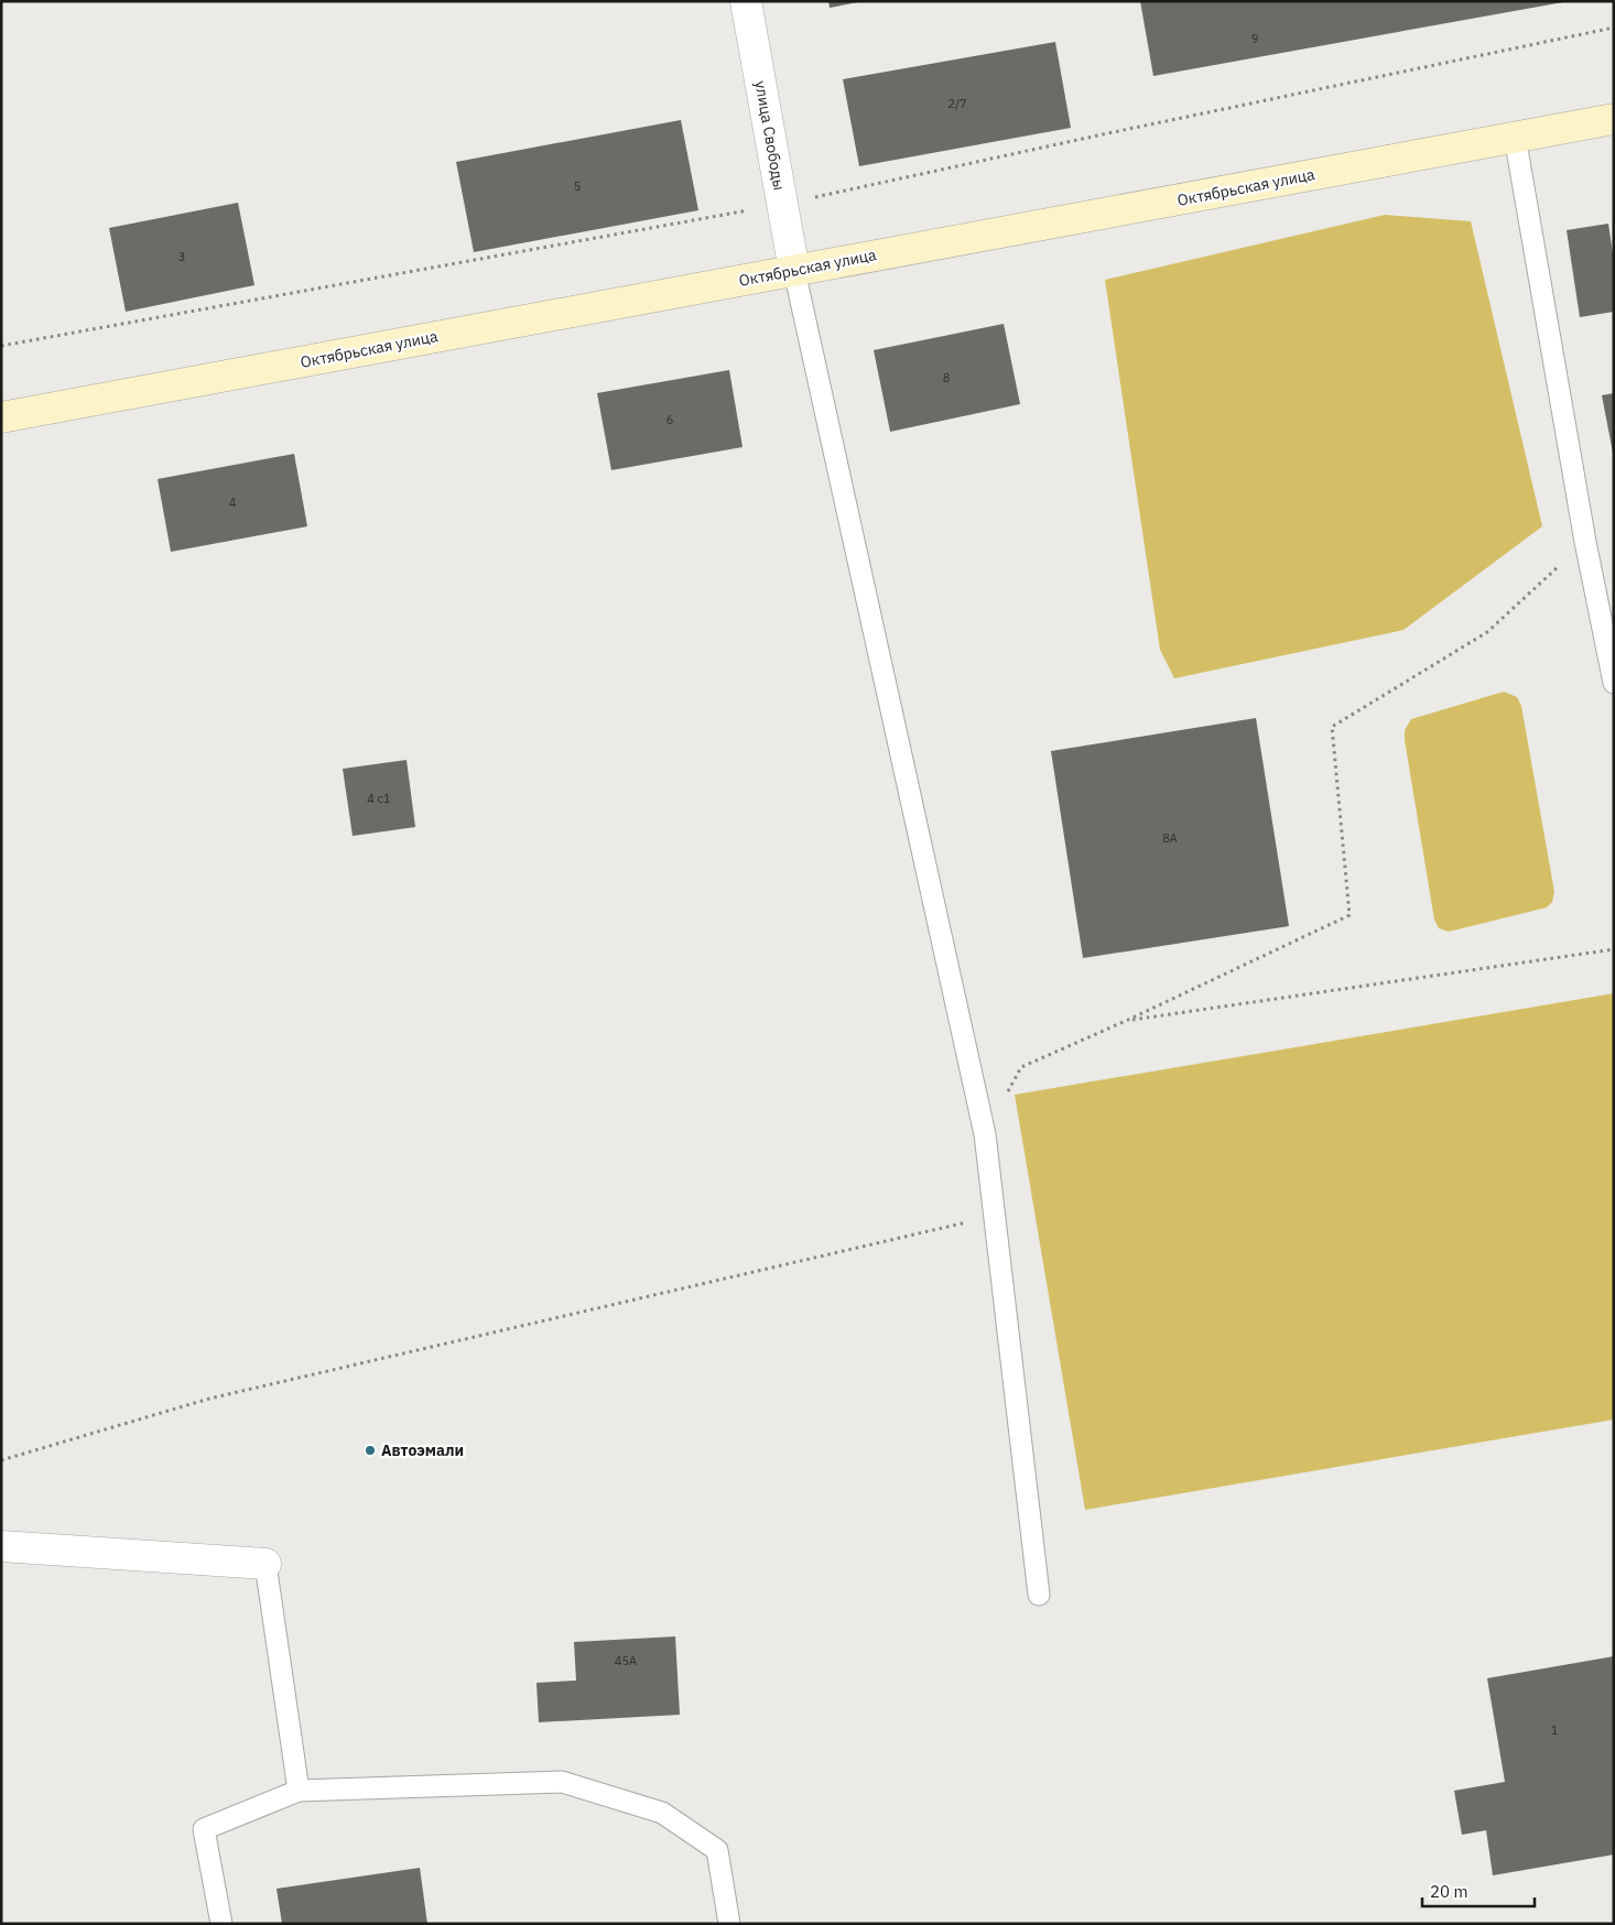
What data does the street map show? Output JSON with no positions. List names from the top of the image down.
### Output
{
  "streets": {
    "main road": ["Октябрьская улица"],
    "street": ["улица Свободы"]
  },
  "crossings": [
    ["улица Свободы", "Октябрьская улица"]
  ],
  "places": ["Автоэмали"],
  "house_numbers": [
    "9",
    "2/7",
    "5",
    "3",
    "8",
    "6",
    "4",
    "4 с1",
    "8А",
    "45А",
    "1"
  ],
  "scale_bar": "20 m"
}
